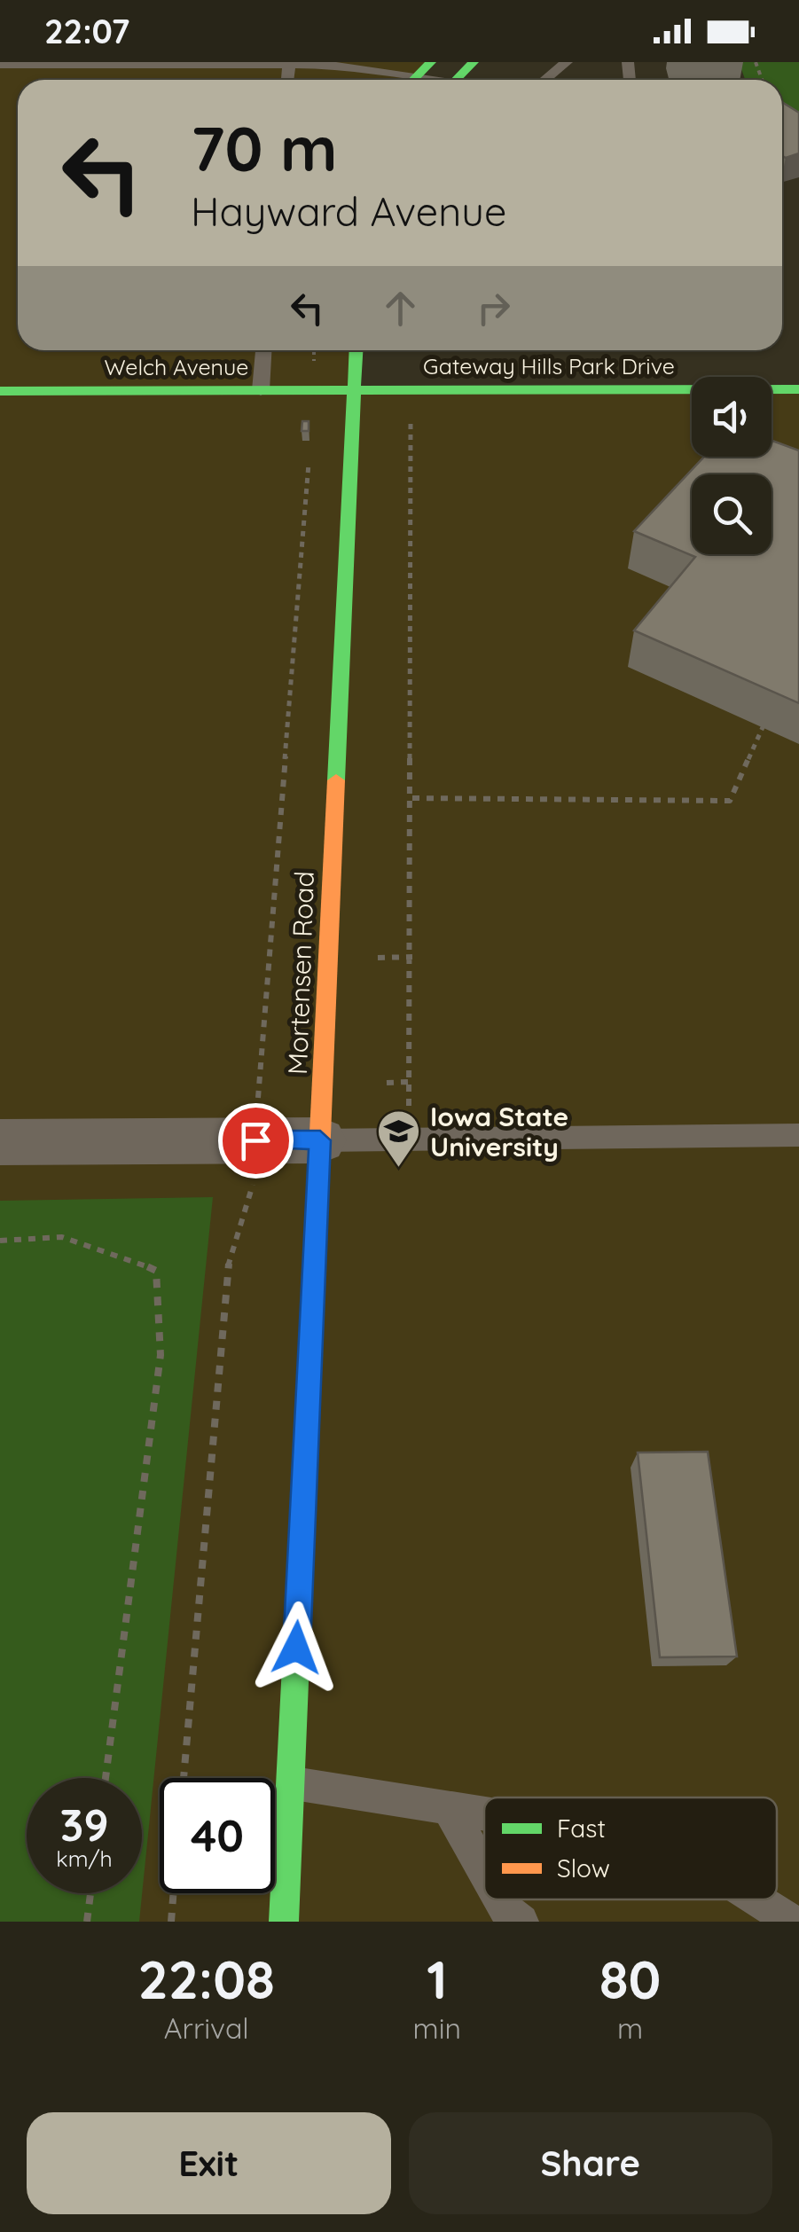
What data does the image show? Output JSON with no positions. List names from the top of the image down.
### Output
{
  "streets": {
    "street": ["Gateway Hills Park Drive", "Welch Avenue", "Mortensen Road"]
  },
  "crossings": [
    ["Gateway Hills Park Drive", "Welch Avenue"],
    ["Gateway Hills Park Drive", "Mortensen Road"],
    ["Welch Avenue", "Mortensen Road"]
  ],
  "places": {
    "school or university": ["Iowa State University"]
  },
  "legend": ["Fast", "Slow"],
  "page": {
    "status": "22:07",
    "turn": ["70 m", "Hayward Avenue"],
    "speed": "39 km/h",
    "limit": "40",
    "eta": [
      "22:08",
      "Arrival",
      "1",
      "min",
      "80",
      "m"
    ],
    "buttons": ["Exit", "Share"]
  }
}
